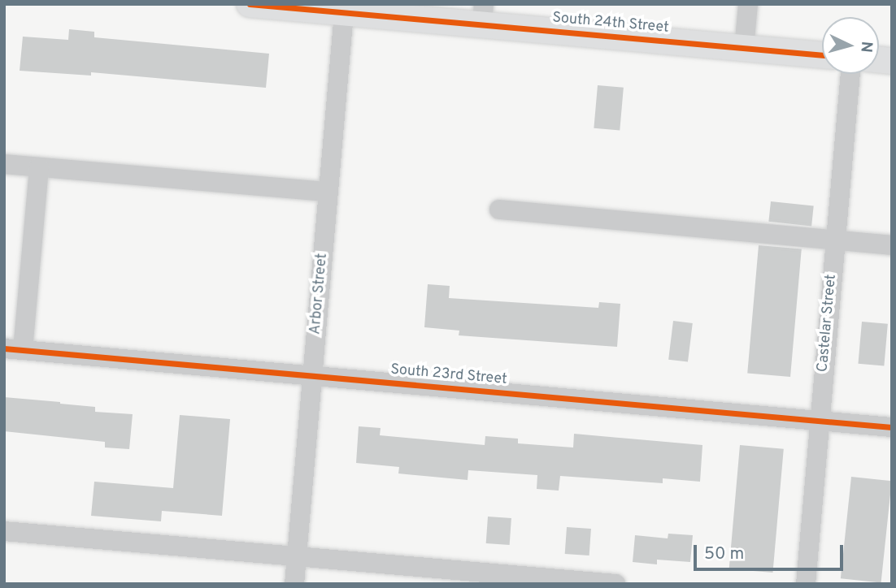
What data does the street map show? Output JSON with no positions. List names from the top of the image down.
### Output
{
  "streets": {
    "main road": ["South 24th Street"],
    "street": ["Arbor Street", "Castelar Street", "South 23rd Street"]
  },
  "crossings": [
    ["South 24th Street", "Arbor Street"],
    ["Arbor Street", "South 23rd Street"],
    ["Castelar Street", "South 23rd Street"]
  ],
  "scale_bar": "50 m",
  "north": "right"
}
